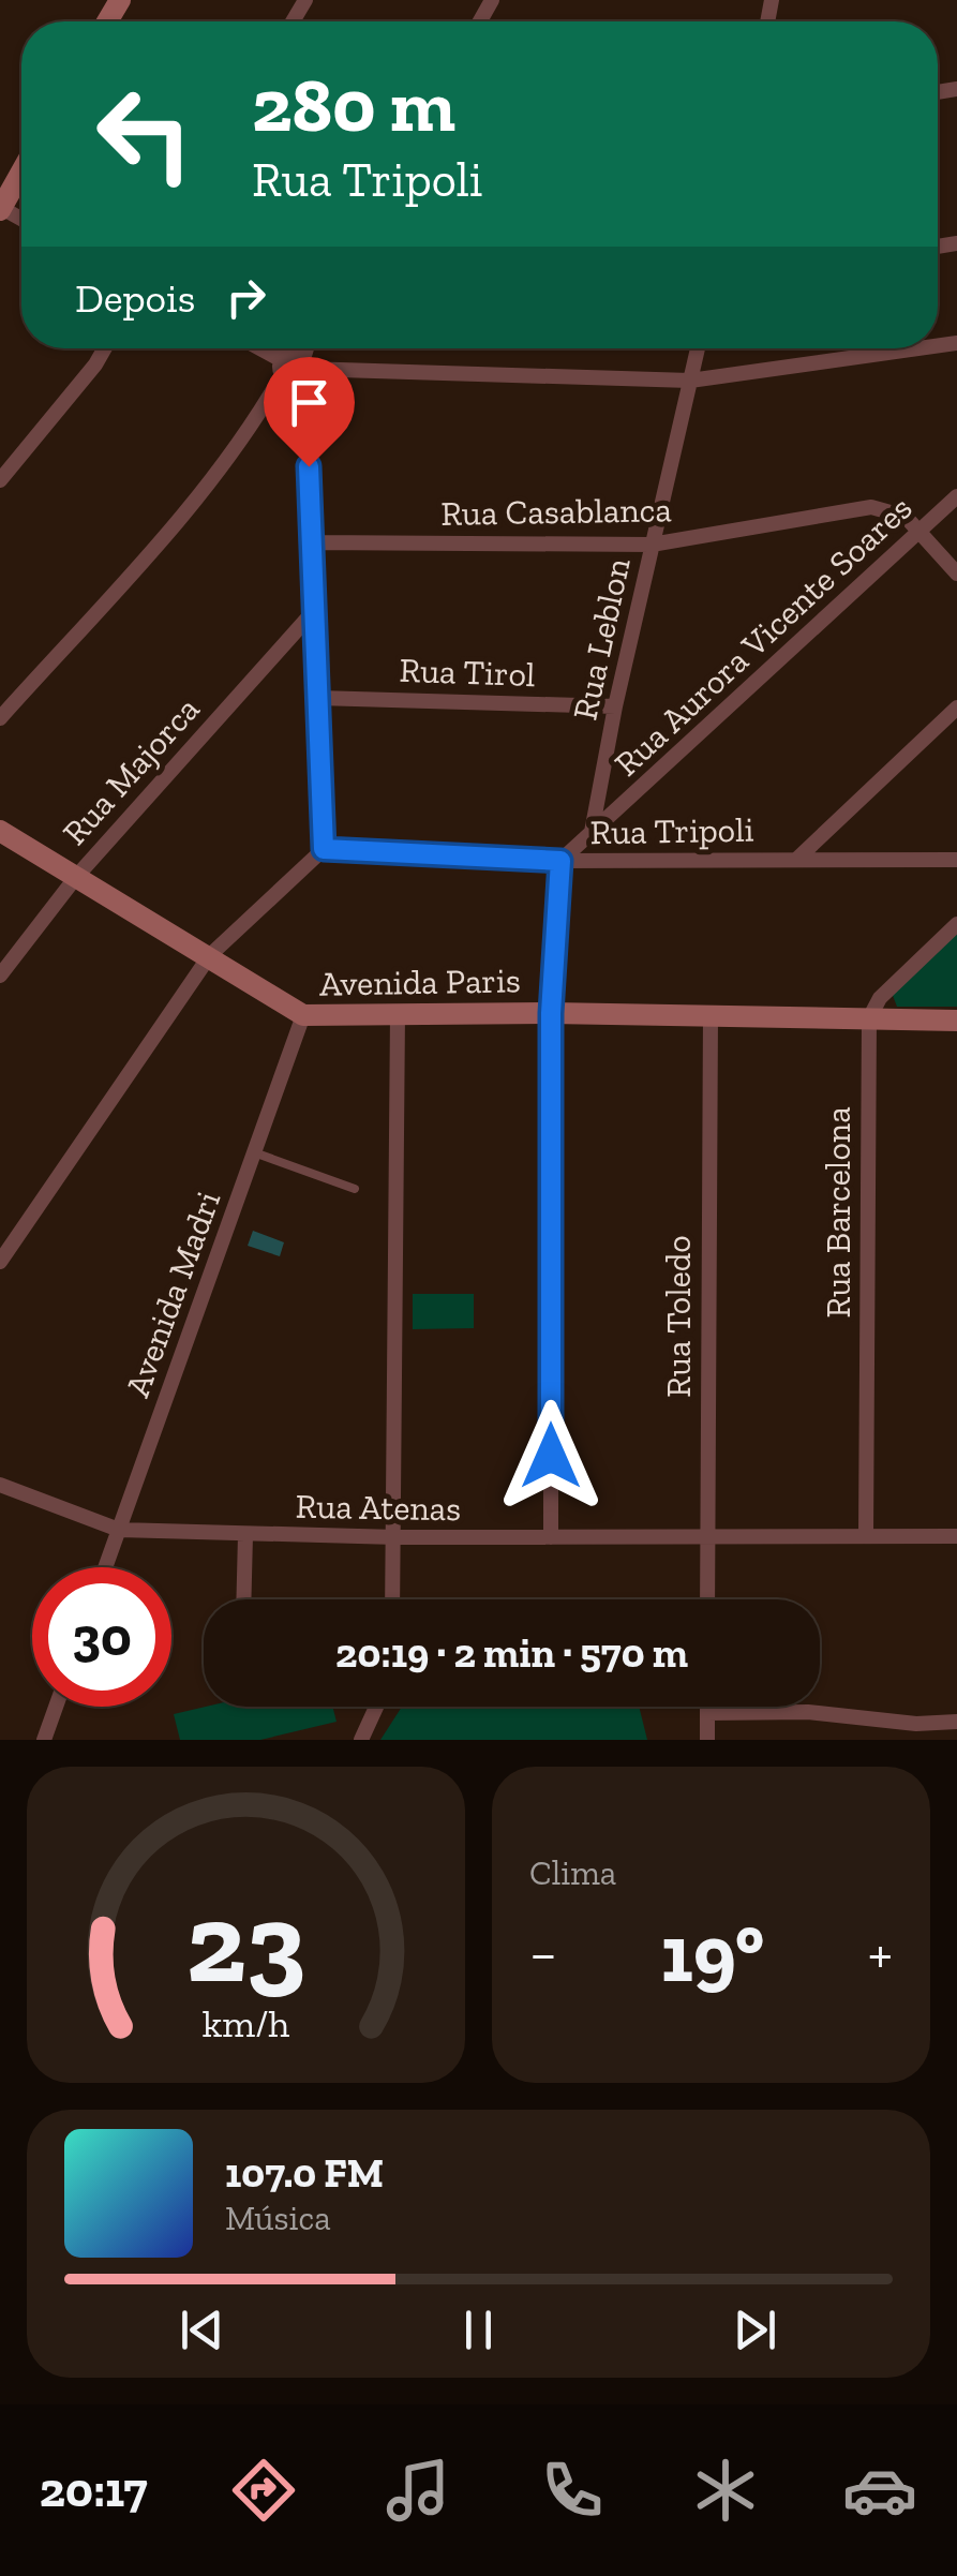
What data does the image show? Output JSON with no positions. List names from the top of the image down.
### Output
{
  "streets": {
    "street": [
      "Rua Casablanca",
      "Rua Aurora Vicente Soares",
      "Rua Leblon",
      "Rua Tirol",
      "Rua Majorca",
      "Rua Tripoli",
      "Avenida Paris",
      "Rua Barcelona",
      "Avenida Madri",
      "Rua Toledo",
      "Rua Atenas"
    ]
  },
  "crossings": [
    ["Rua Casablanca", "Rua Aurora Vicente Soares"],
    ["Rua Casablanca", "Rua Leblon"],
    ["Rua Aurora Vicente Soares", "Rua Leblon"],
    ["Rua Aurora Vicente Soares", "Rua Tripoli"],
    ["Rua Leblon", "Rua Tirol"],
    ["Rua Majorca", "Avenida Paris"],
    ["Avenida Paris", "Rua Barcelona"],
    ["Avenida Paris", "Avenida Madri"],
    ["Avenida Paris", "Rua Toledo"],
    ["Rua Barcelona", "Rua Atenas"],
    ["Avenida Madri", "Rua Atenas"],
    ["Rua Toledo", "Rua Atenas"]
  ],
  "page": {
    "turn": ["280 m", "Rua Tripoli"],
    "then": "Depois",
    "limit": "30",
    "trip": "20:19 · 2 min · 570 m",
    "tile": "Clima",
    "heat": ["−", "19°", "+"],
    "song": ["107.0 FM", "Música"],
    "tabs": "20:17",
    "gauge": ["23", "km/h"]
  }
}
